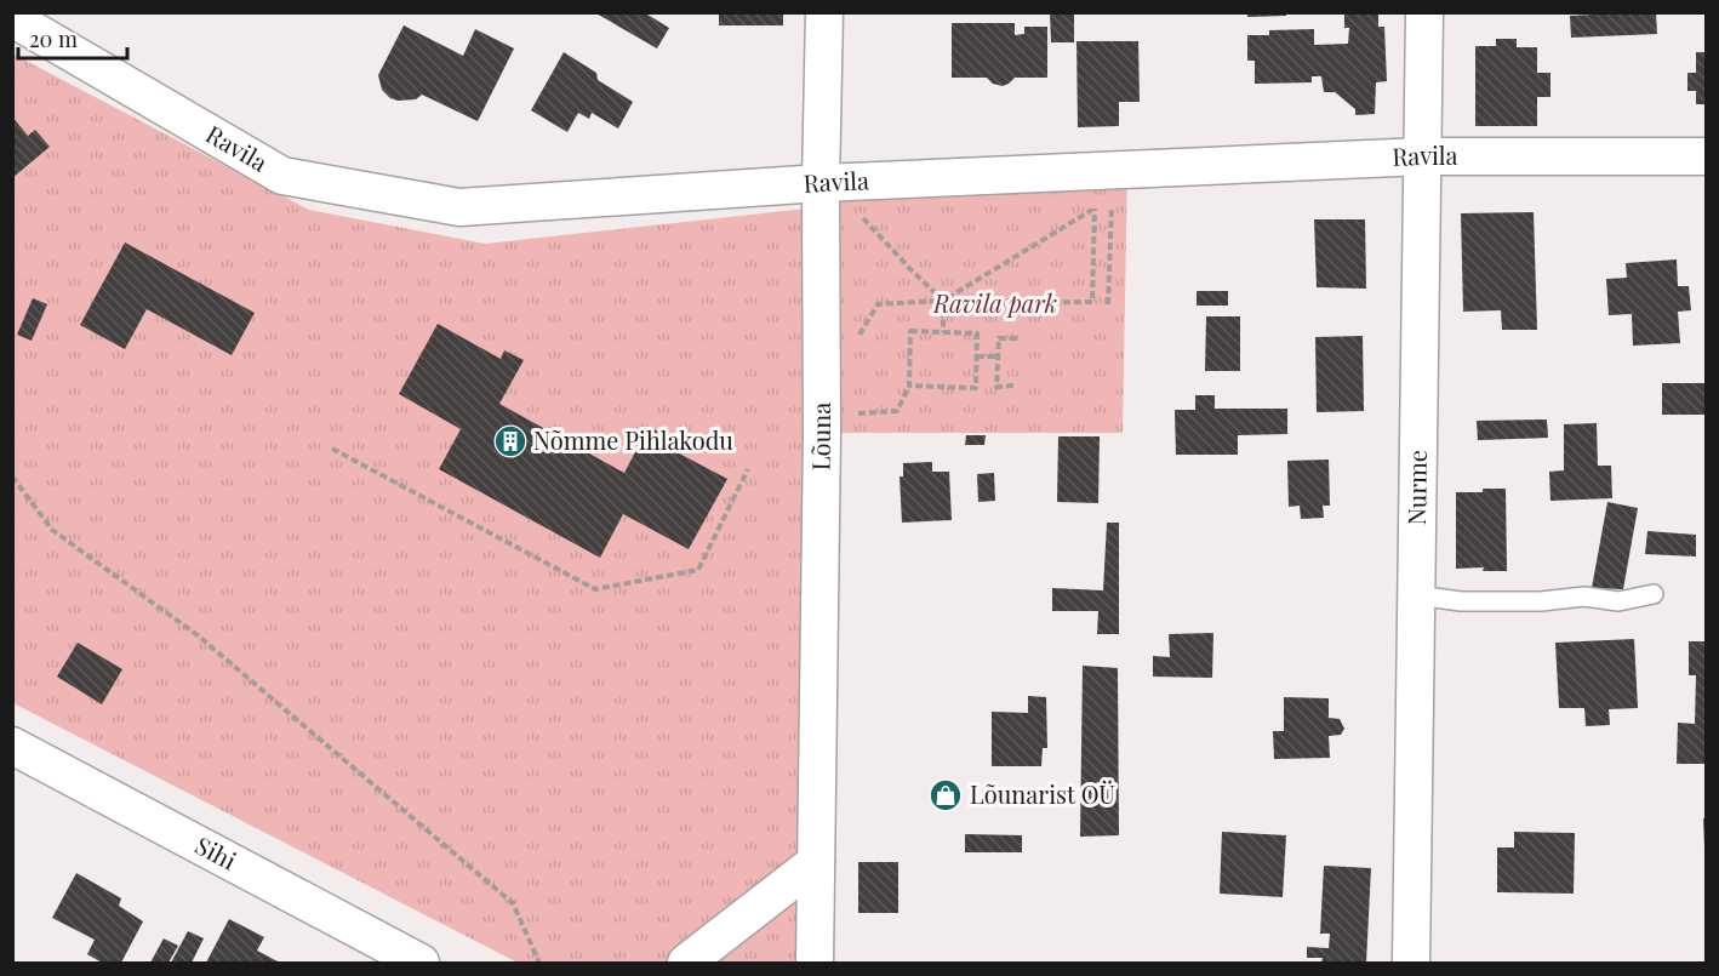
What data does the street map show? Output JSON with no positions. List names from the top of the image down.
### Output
{
  "streets": {
    "street": [
      "Ravila",
      "Lõuna",
      "Nurme",
      "Sihi"
    ]
  },
  "crossings": [
    ["Ravila", "Lõuna"],
    ["Ravila", "Nurme"]
  ],
  "parks": ["Ravila park"],
  "places": {
    "building": ["Nõmme Pihlakodu"],
    "shop": ["Lõunarist OÜ"]
  },
  "scale_bar": "20 m"
}
